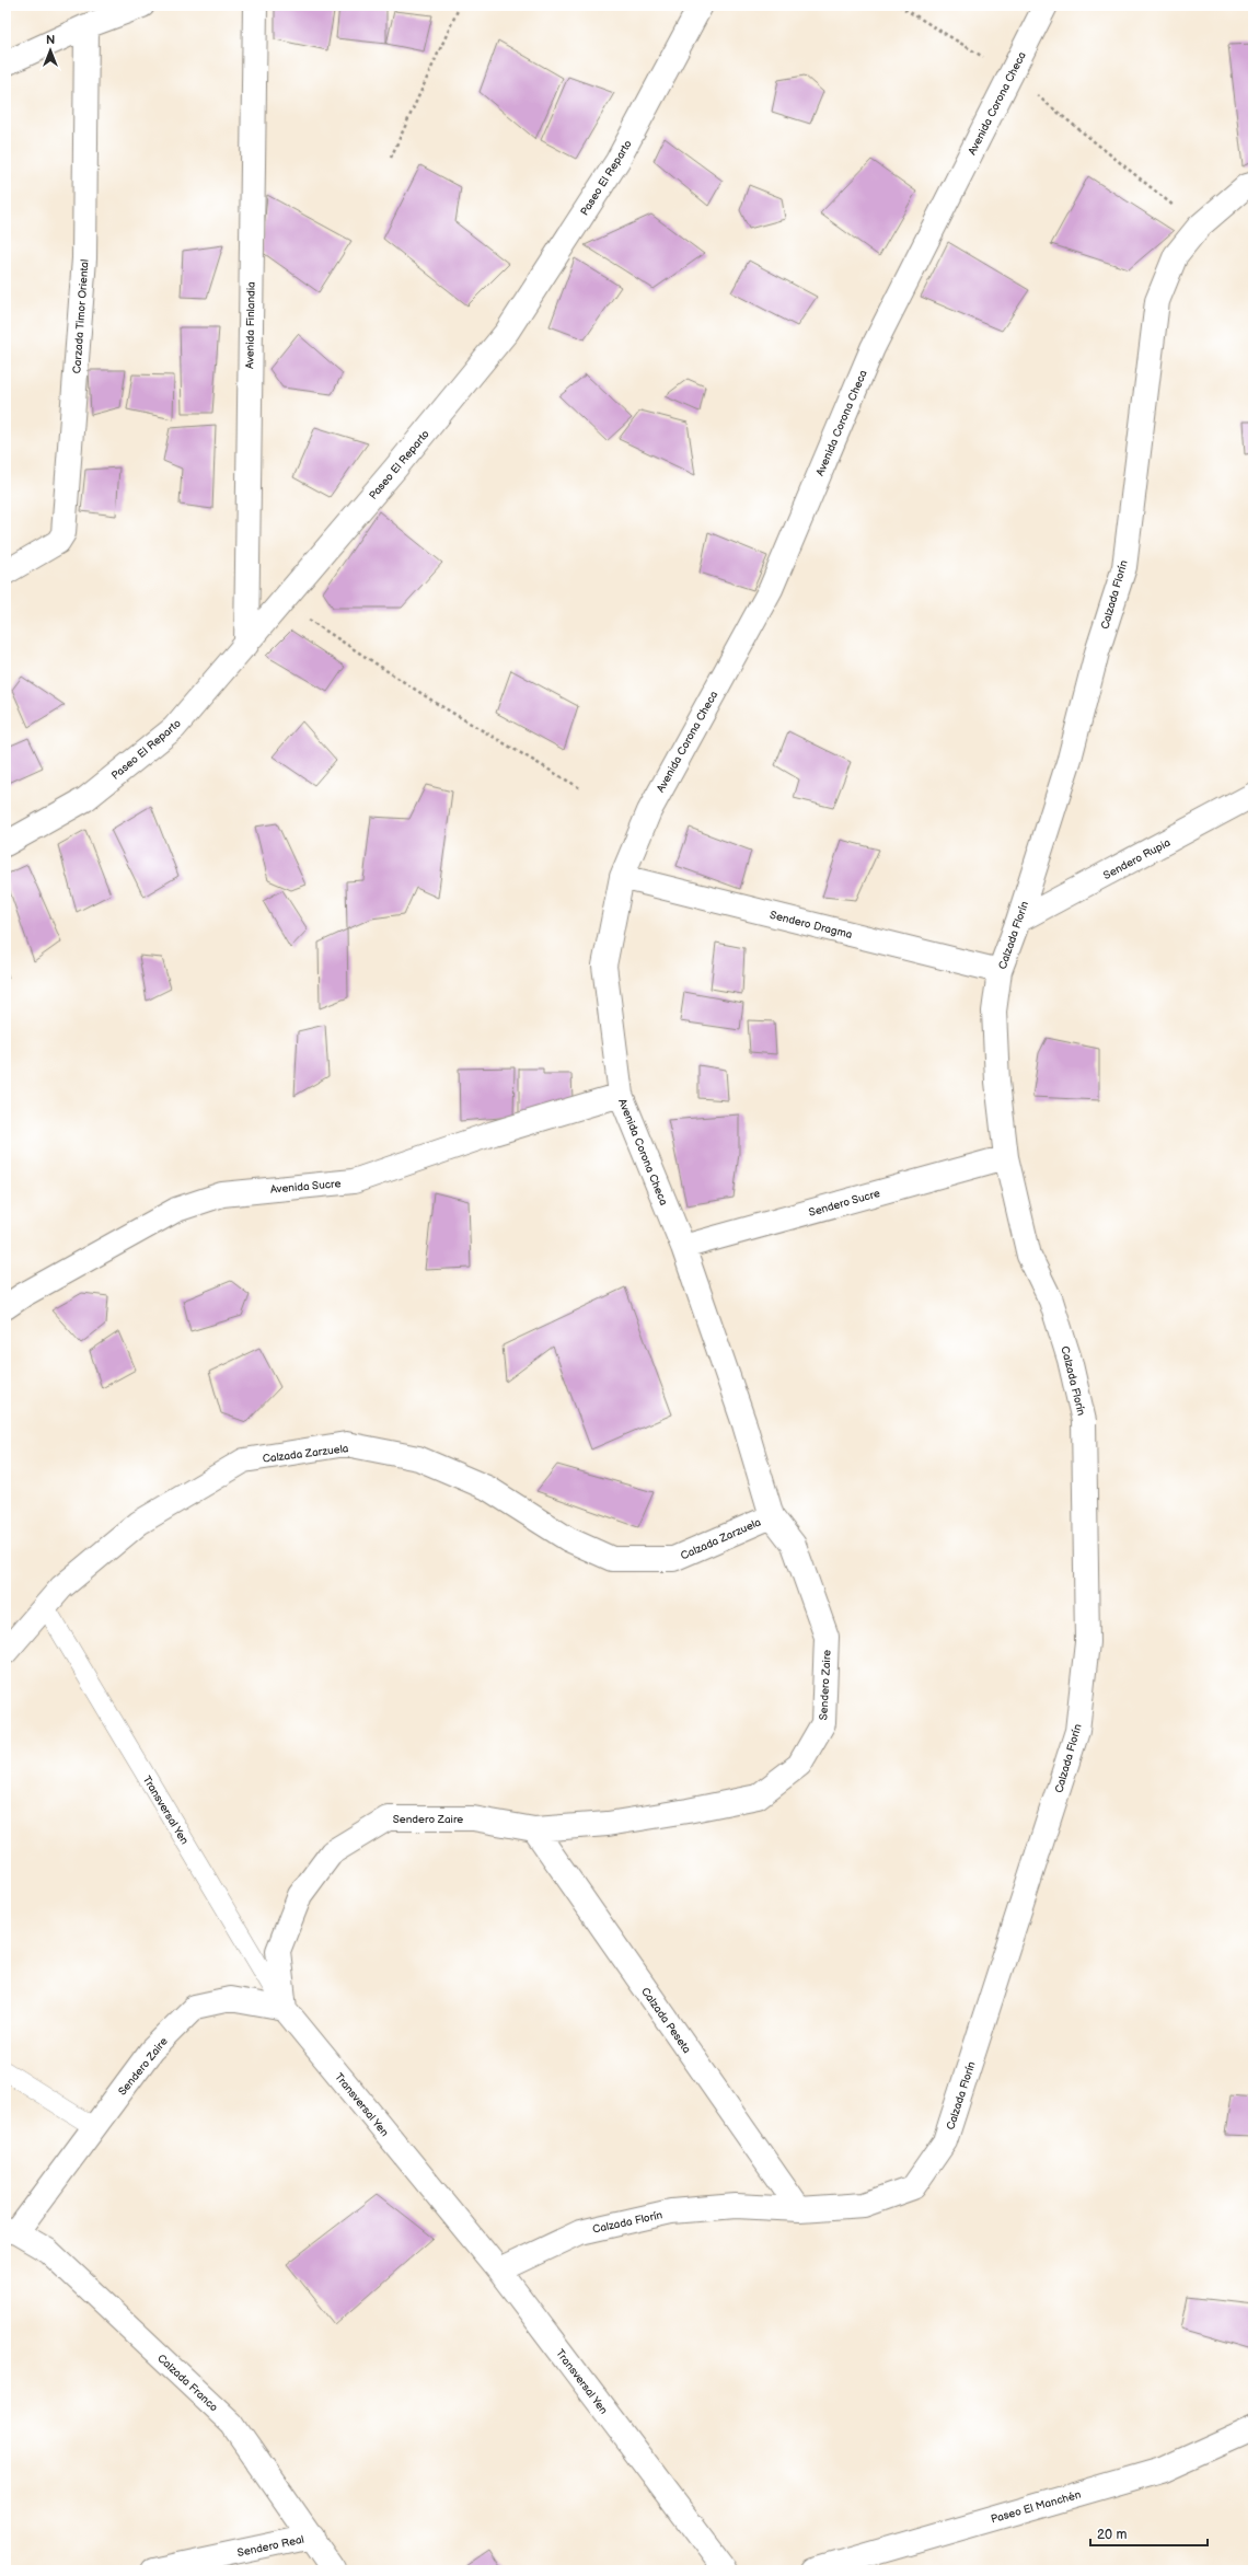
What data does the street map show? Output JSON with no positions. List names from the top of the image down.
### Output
{
  "streets": {
    "street": [
      "Avenida Corona Checa",
      "Paseo El Reparto",
      "Carzada Timor Oriental",
      "Avenida Finlandia",
      "Calzada Florín",
      "Sendero Rupia",
      "Sendero Dragma",
      "Avenida Sucre",
      "Sendero Sucre",
      "Calzada Zarzuela",
      "Sendero Zaire",
      "Transversal Yen",
      "Calzada Peseta",
      "Calzada Franco",
      "Paseo El Manchén",
      "Sendero Real"
    ]
  },
  "crossings": [
    ["Avenida Corona Checa", "Sendero Dragma"],
    ["Avenida Corona Checa", "Avenida Sucre"],
    ["Avenida Corona Checa", "Sendero Sucre"],
    ["Avenida Corona Checa", "Calzada Zarzuela"],
    ["Avenida Corona Checa", "Sendero Zaire"],
    ["Paseo El Reparto", "Avenida Finlandia"],
    ["Calzada Florín", "Sendero Rupia"],
    ["Calzada Florín", "Sendero Dragma"],
    ["Calzada Florín", "Sendero Sucre"],
    ["Calzada Florín", "Transversal Yen"],
    ["Calzada Florín", "Calzada Peseta"],
    ["Calzada Zarzuela", "Sendero Zaire"],
    ["Calzada Zarzuela", "Transversal Yen"],
    ["Sendero Zaire", "Transversal Yen"],
    ["Sendero Zaire", "Calzada Peseta"],
    ["Sendero Zaire", "Calzada Franco"],
    ["Calzada Franco", "Sendero Real"]
  ],
  "scale_bar": "20 m",
  "north": "top"
}
